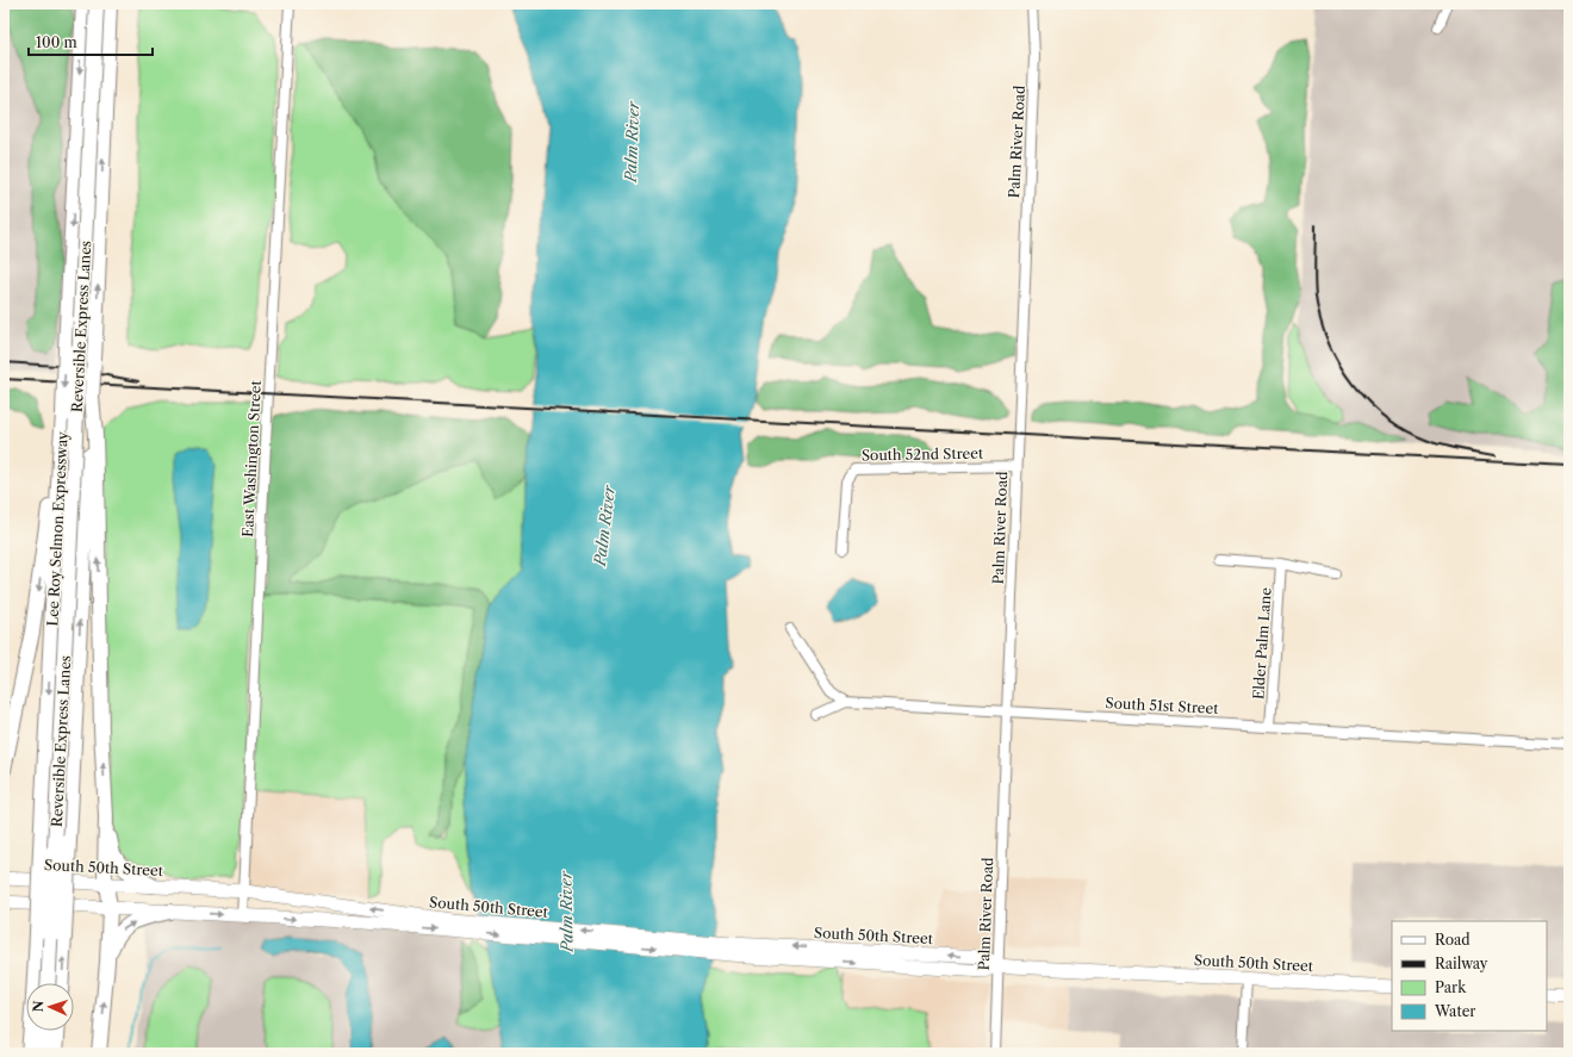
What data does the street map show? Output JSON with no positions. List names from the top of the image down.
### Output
{
  "streets": {
    "highway": ["Reversible Express Lanes", "Lee Roy Selmon Expressway"],
    "main road": ["South 50th Street"],
    "street": [
      "Palm River Road",
      "South 52nd Street",
      "East Washington Street",
      "Elder Palm Lane",
      "South 51st Street"
    ]
  },
  "crossings": [
    ["Palm River Road", "South 52nd Street"],
    ["Palm River Road", "South 51st Street"],
    ["Palm River Road", "South 50th Street"],
    ["East Washington Street", "South 50th Street"],
    ["Elder Palm Lane", "South 51st Street"]
  ],
  "water": ["Palm River"],
  "legend": [
    "Road",
    "Railway",
    "Park",
    "Water"
  ],
  "scale_bar": "100 m",
  "north": "left"
}
